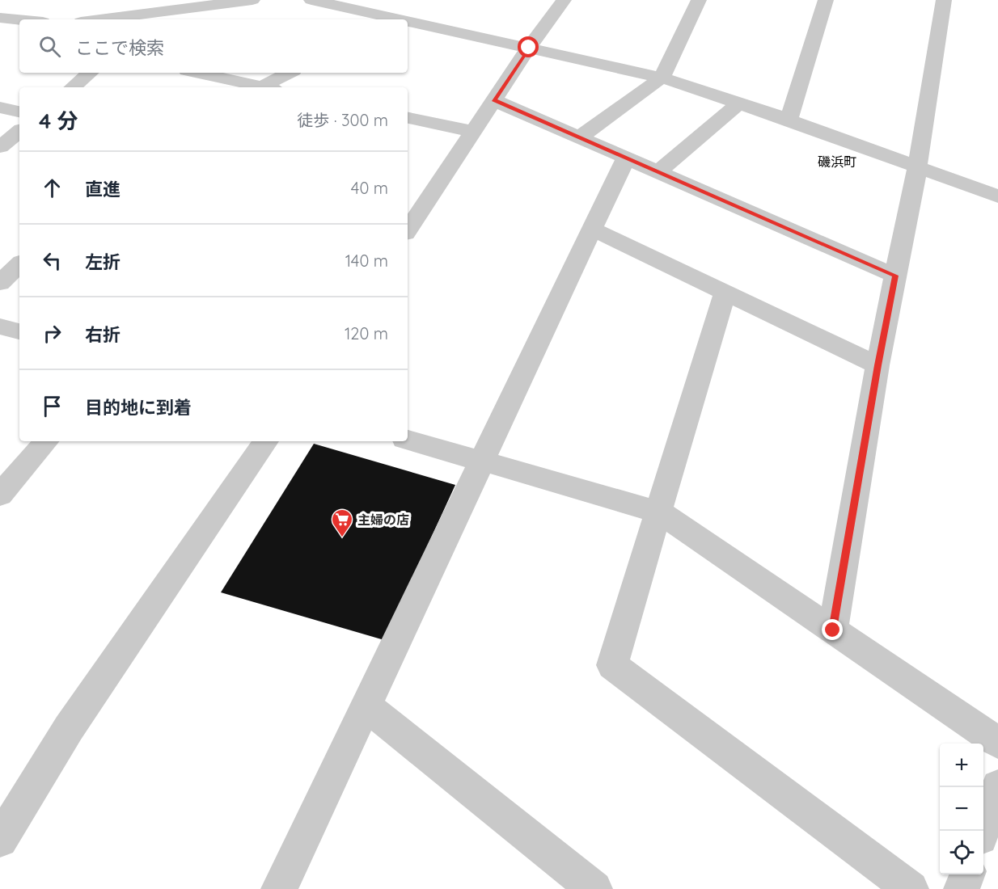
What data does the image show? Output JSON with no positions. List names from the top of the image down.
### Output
{
  "districts": ["磯浜町"],
  "places": {
    "supermarket": ["主婦の店"]
  },
  "page": {
    "search": "ここで検索",
    "heading": ["4 分", "徒歩 · 300 m"],
    "list": [
      ["直進", "40 m"],
      ["左折", "140 m"],
      ["右折", "120 m"],
      "目的地に到着"
    ],
    "map_buttons": ["+", "−"]
  }
}
